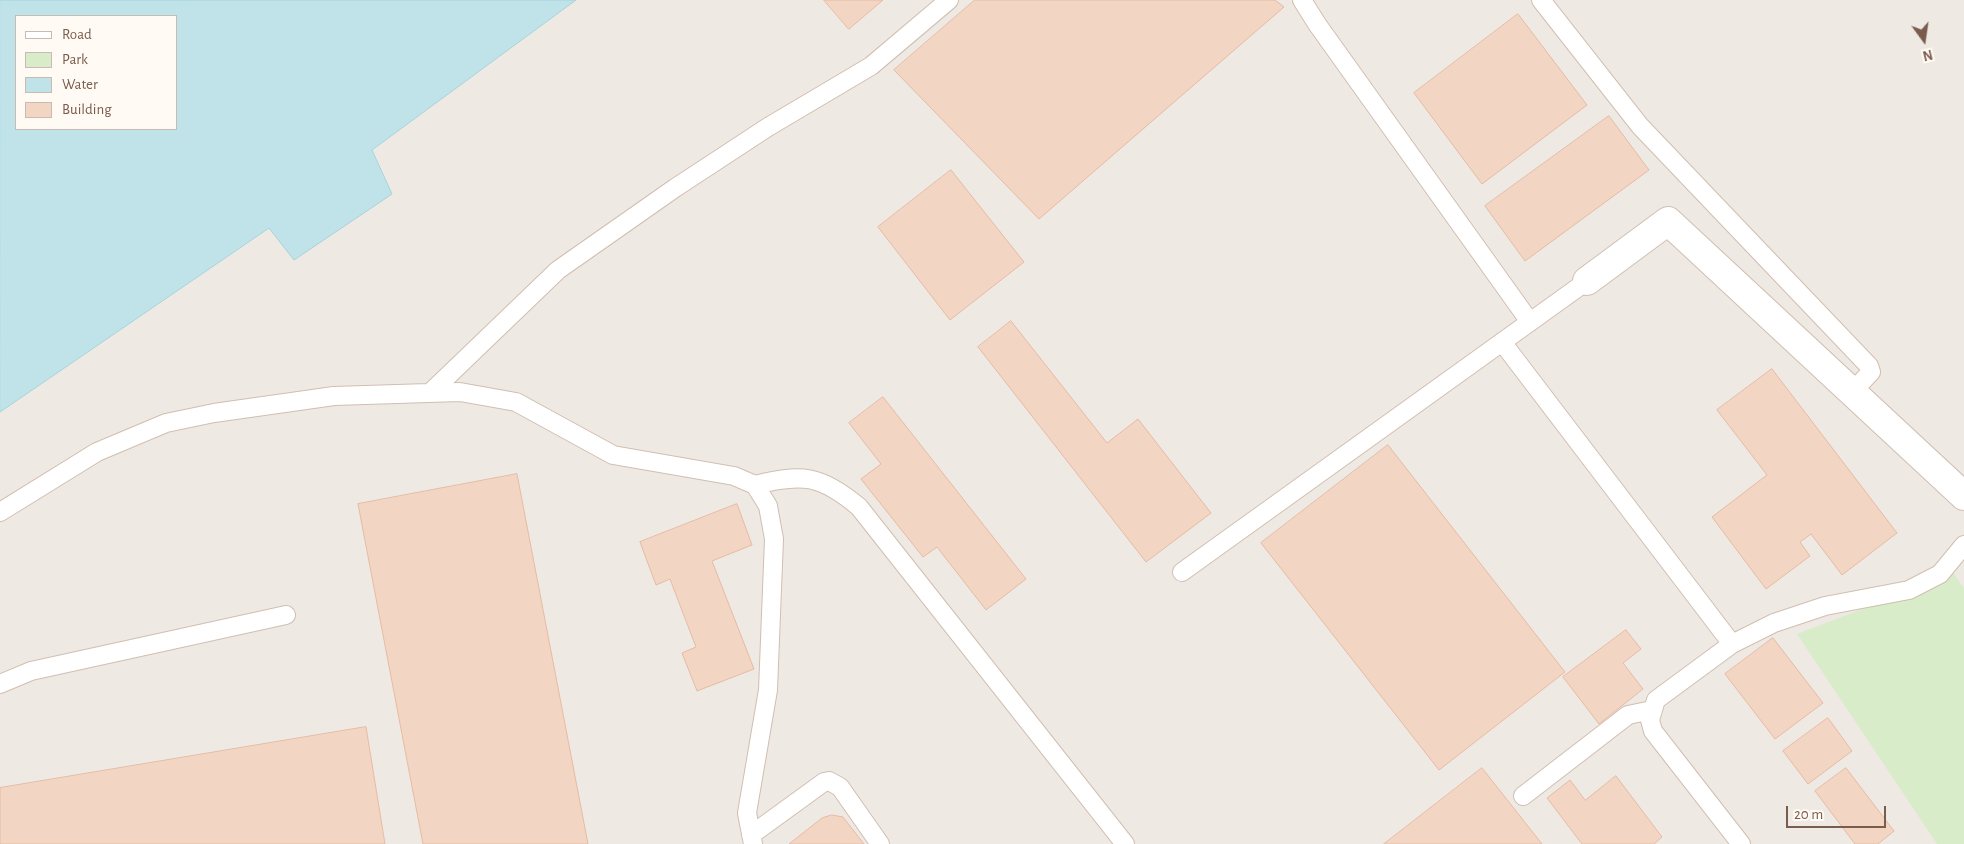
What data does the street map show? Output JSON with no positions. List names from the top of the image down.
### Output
{
  "legend": [
    "Road",
    "Park",
    "Water",
    "Building"
  ],
  "scale_bar": "20 m",
  "north": "bottom"
}
